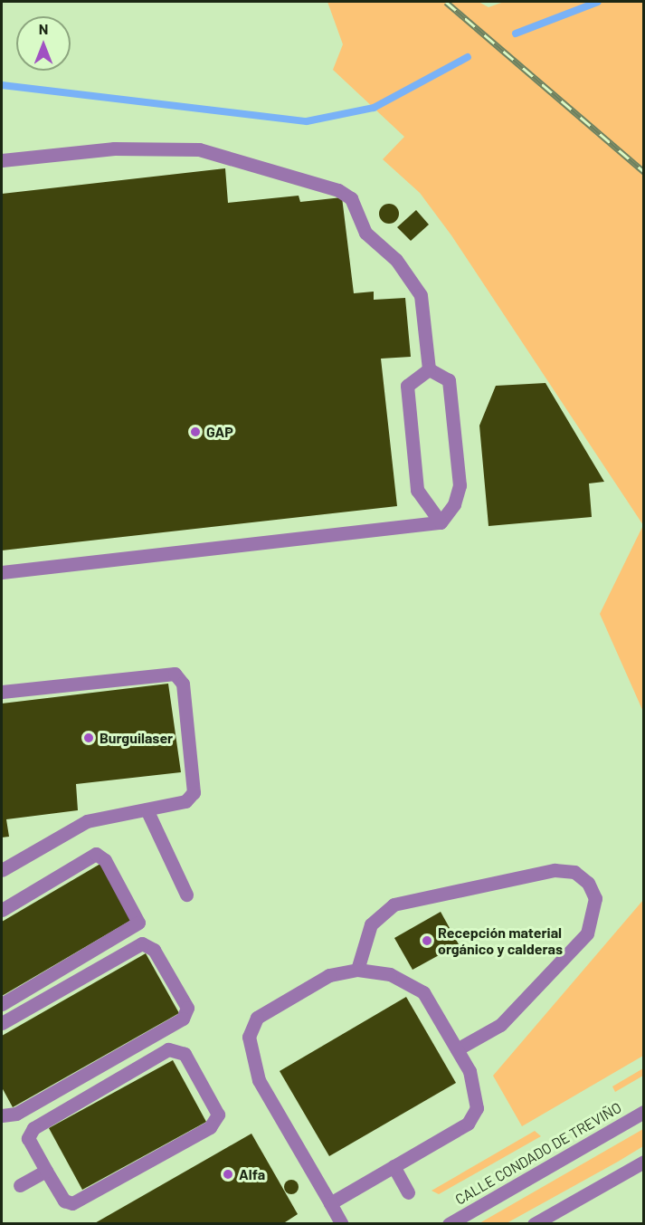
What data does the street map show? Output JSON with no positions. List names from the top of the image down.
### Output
{
  "streets": {
    "street": ["CALLE CONDADO DE TREVIÑO"]
  },
  "places": [
    "GAP",
    "Burguilaser",
    "Recepción material orgánico y calderas",
    "Alfa"
  ],
  "north": "top"
}
